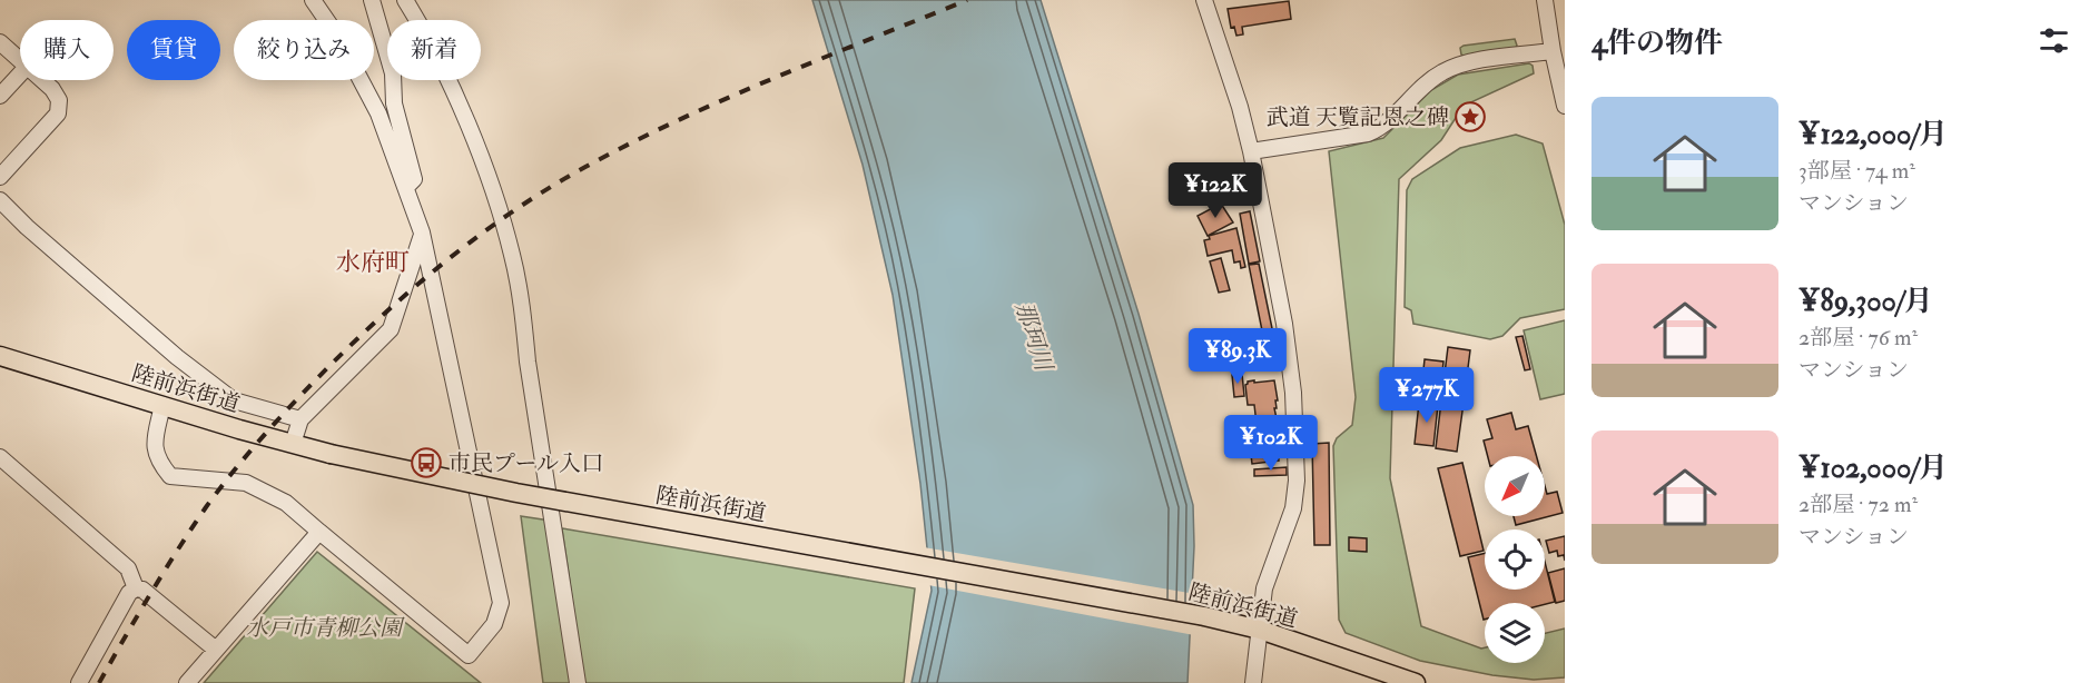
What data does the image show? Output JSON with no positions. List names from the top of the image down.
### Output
{
  "streets": {
    "main road": ["陸前浜街道"]
  },
  "districts": ["水府町"],
  "water": ["那珂川"],
  "parks": ["水戸市青柳公園"],
  "places": {
    "place": ["武道 天覧記恩之碑"],
    "bus stop": ["市民プール入口"]
  },
  "north": "bottom left",
  "page": {
    "heading": "4件の物件",
    "chip": [
      "購入",
      "賃貸",
      "絞り込み",
      "新着"
    ],
    "list": [
      {
        "name": "¥122,000/月",
        "note": "3部屋 · 74 m² · マンション"
      },
      {
        "name": "¥89,300/月",
        "note": "2部屋 · 76 m² · マンション"
      },
      {
        "name": "¥102,000/月",
        "note": "2部屋 · 72 m² · マンション"
      }
    ],
    "price": [
      "¥122K",
      "¥89.3K",
      "¥277K",
      "¥102K"
    ]
  }
}
